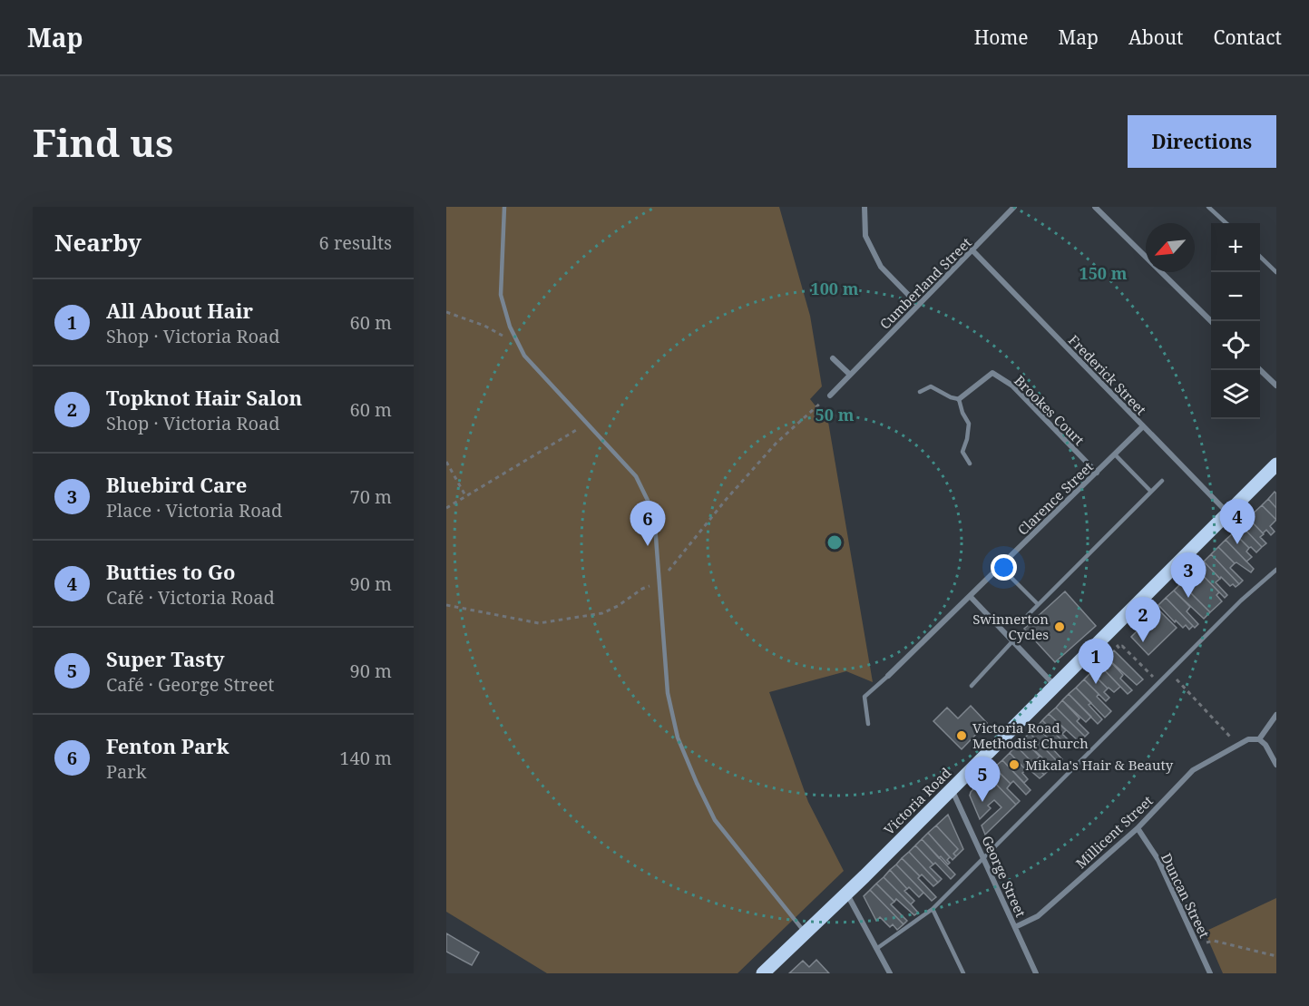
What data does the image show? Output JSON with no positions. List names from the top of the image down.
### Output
{
  "streets": {
    "main road": ["Victoria Road"],
    "street": [
      "Cumberland Street",
      "Frederick Street",
      "Brookes Court",
      "Clarence Street",
      "Millicent Street",
      "George Street",
      "Duncan Street"
    ]
  },
  "crossings": [
    ["Cumberland Street", "Frederick Street"],
    ["Frederick Street", "Clarence Street"],
    ["Frederick Street", "Victoria Road"],
    ["Brookes Court", "Clarence Street"],
    ["Victoria Road", "George Street"],
    ["Millicent Street", "George Street"],
    ["Millicent Street", "Duncan Street"]
  ],
  "places": ["Swinnerton Cycles", "Victoria Road Methodist Church", "Mikala's Hair & Beauty"],
  "north": "bottom left",
  "page": {
    "header": "Map",
    "nav": [
      "Home",
      "Map",
      "About",
      "Contact"
    ],
    "buttons": "Directions",
    "title": "Find us",
    "heading": ["Nearby", "6 results"],
    "map_buttons": ["+", "−"],
    "list": [
      {
        "mark": "1",
        "name": "All About Hair",
        "note": "Shop · Victoria Road",
        "value": "60 m"
      },
      {
        "mark": "2",
        "name": "Topknot Hair Salon",
        "note": "Shop · Victoria Road",
        "value": "60 m"
      },
      {
        "mark": "3",
        "name": "Bluebird Care",
        "note": "Place · Victoria Road",
        "value": "70 m"
      },
      {
        "mark": "4",
        "name": "Butties to Go",
        "note": "Café · Victoria Road",
        "value": "90 m"
      },
      {
        "mark": "5",
        "name": "Super Tasty",
        "note": "Café · George Street",
        "value": "90 m"
      },
      {
        "mark": "6",
        "name": "Fenton Park",
        "note": "Park",
        "value": "140 m"
      }
    ],
    "pins": [
      "4",
      "6",
      "3",
      "2",
      "1",
      "5"
    ]
  },
  "rings": ["150 m", "100 m", "50 m"]
}
